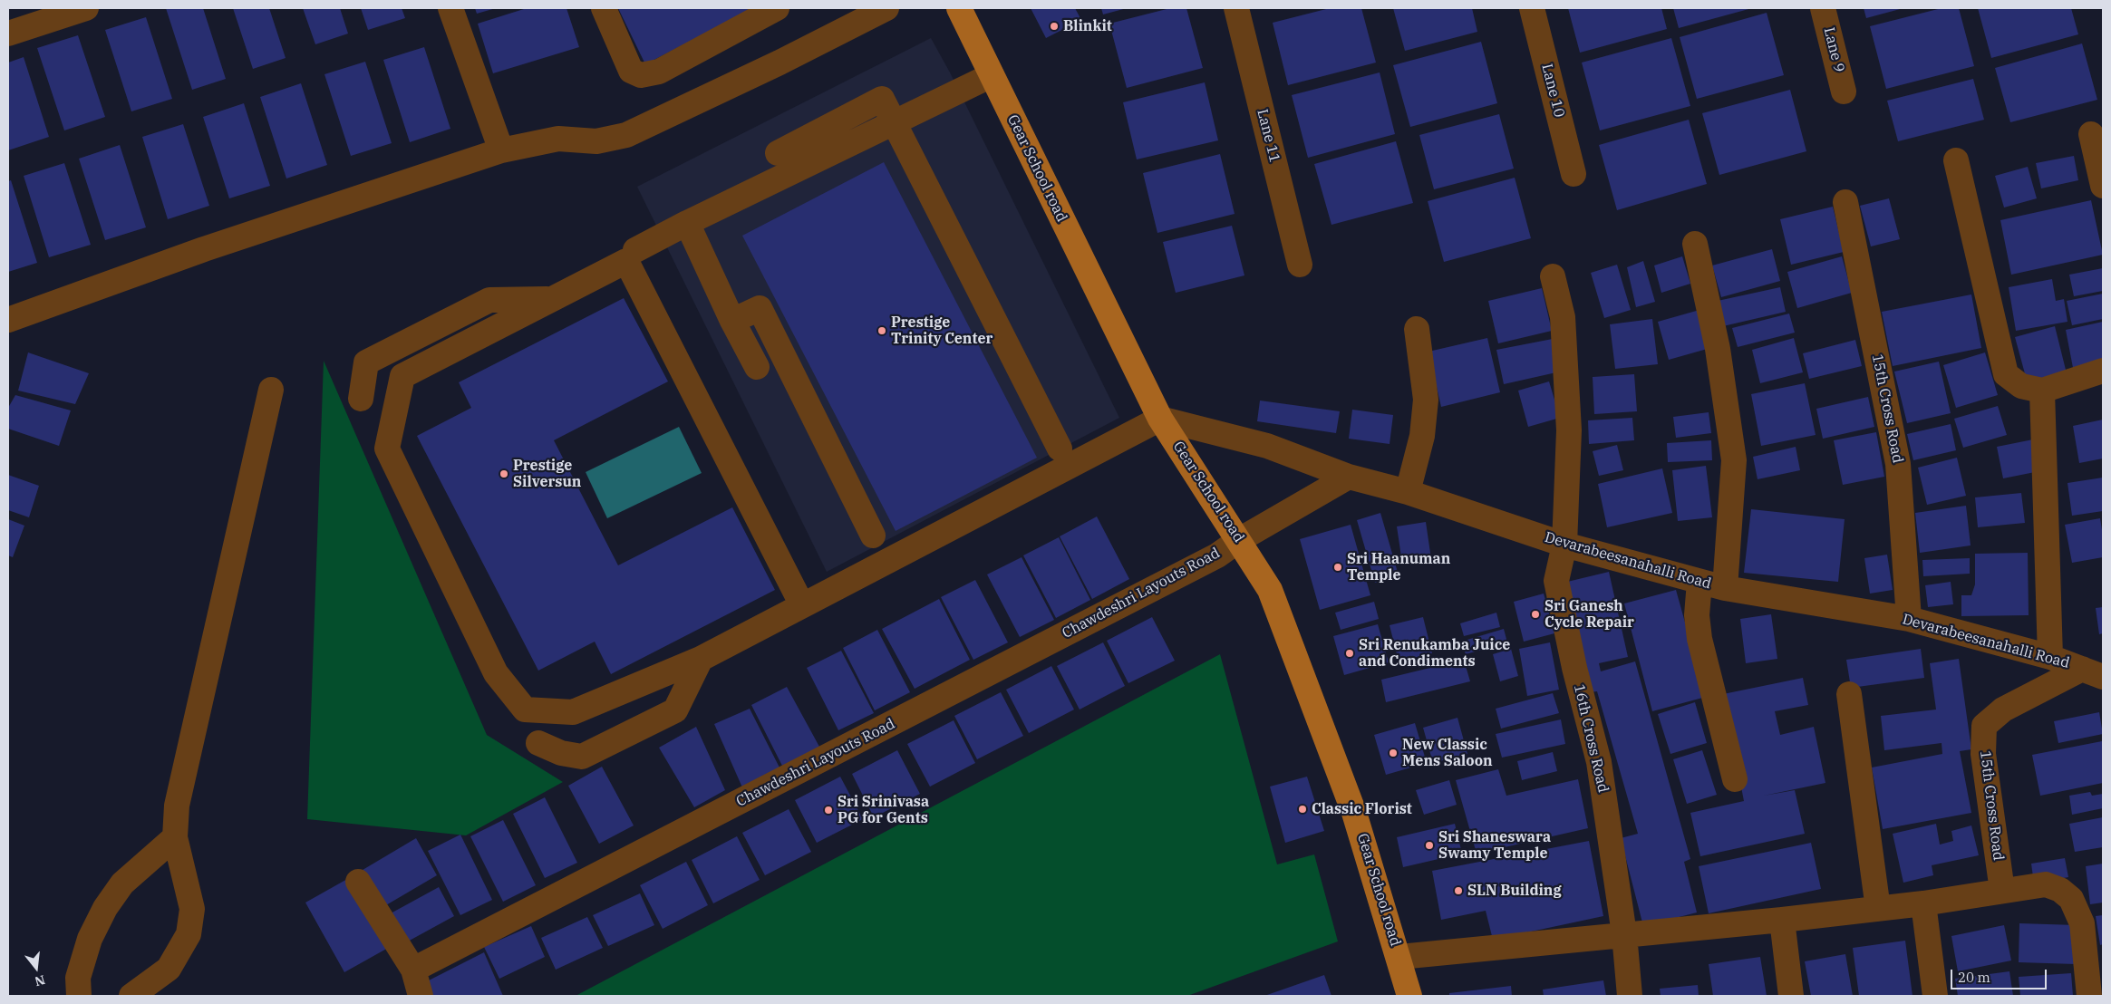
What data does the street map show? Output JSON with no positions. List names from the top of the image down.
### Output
{
  "streets": {
    "main road": ["Gear School road"],
    "street": [
      "Lane 9",
      "Lane 10",
      "Lane 11",
      "15th Cross Road",
      "Devarabeesanahalli Road",
      "Chawdeshri Layouts Road",
      "16th Cross Road"
    ]
  },
  "crossings": [
    ["Gear School road", "Devarabeesanahalli Road"],
    ["Gear School road", "Chawdeshri Layouts Road"],
    ["15th Cross Road", "Devarabeesanahalli Road"],
    ["Devarabeesanahalli Road", "Chawdeshri Layouts Road"],
    ["Devarabeesanahalli Road", "16th Cross Road"]
  ],
  "places": [
    "Blinkit",
    "Prestige Trinity Center",
    "Prestige Silversun",
    "Sri Haanuman Temple",
    "Sri Ganesh Cycle Repair",
    "Sri Renukamba Juice and Condiments",
    "New Classic Mens Saloon",
    "Classic Florist",
    "Sri Srinivasa PG for Gents",
    "Sri Shaneswara Swamy Temple",
    "SLN Building"
  ],
  "scale_bar": "20 m",
  "north": "bottom"
}
